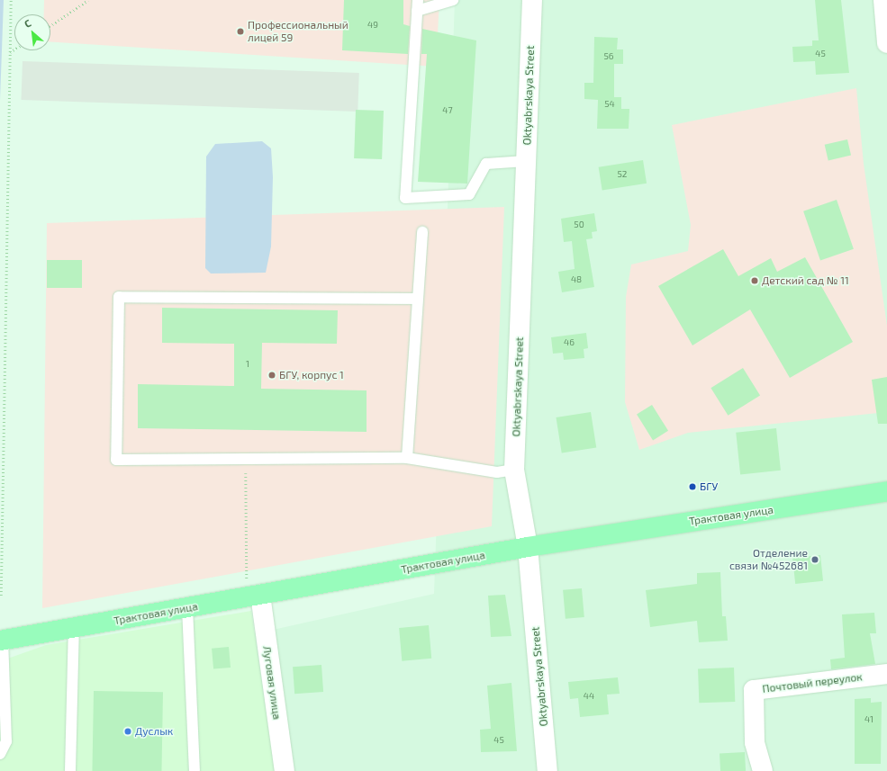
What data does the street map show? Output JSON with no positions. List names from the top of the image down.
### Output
{
  "streets": {
    "main road": ["Трактовая улица"],
    "street": ["Oktyabrskaya Street", "Луговая улица", "Почтовый переулок"]
  },
  "crossings": [
    ["Oktyabrskaya Street", "Трактовая улица"],
    ["Трактовая улица", "Луговая улица"]
  ],
  "places": [
    "Профессиональный лицей 59",
    "Детский сад № 11",
    "БГУ, корпус 1",
    "БГУ",
    "Отделение связи №452681",
    "Дуслык"
  ],
  "house_numbers": [
    "49",
    "45",
    "56",
    "54",
    "47",
    "52",
    "50",
    "48",
    "46",
    "1",
    "44",
    "41",
    "45"
  ],
  "north": "top left"
}
